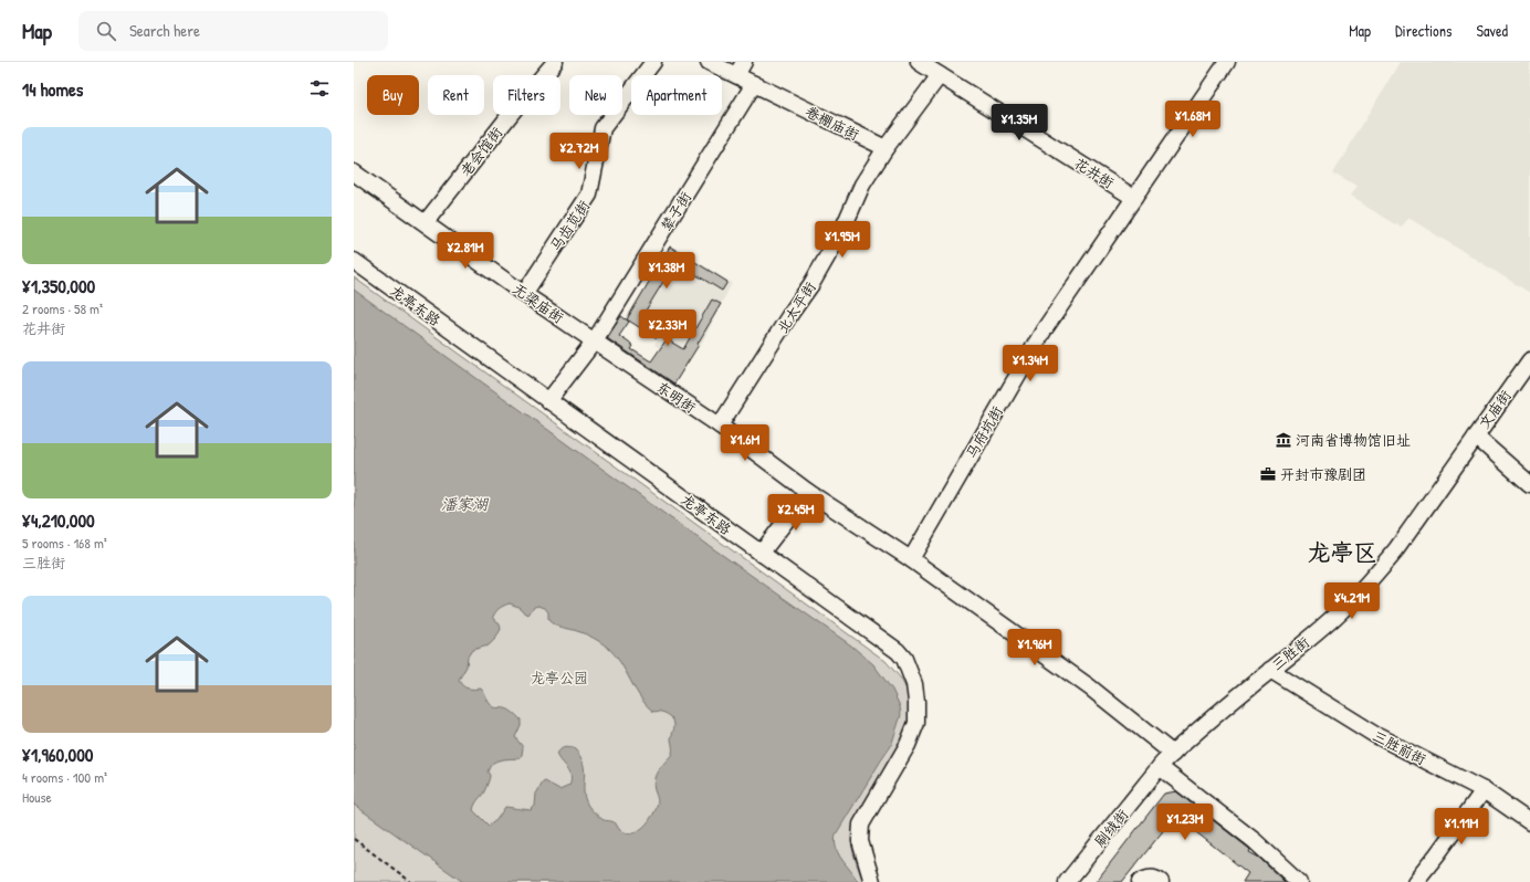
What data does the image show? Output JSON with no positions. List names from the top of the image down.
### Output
{
  "streets": {
    "street": [
      "卷棚庙街",
      "老会馆街",
      "花井街",
      "辇子街",
      "马齿苋街",
      "无梁庙街",
      "龙亭东路",
      "北太平街",
      "东明街",
      "文庙街",
      "马府坑街",
      "三胜街",
      "三胜前街",
      "刷绒街"
    ]
  },
  "crossings": [
    ["卷棚庙街", "辇子街"],
    ["卷棚庙街", "北太平街"],
    ["老会馆街", "无梁庙街"],
    ["花井街", "北太平街"],
    ["花井街", "马府坑街"],
    ["辇子街", "无梁庙街"],
    ["辇子街", "龙亭东路"],
    ["辇子街", "东明街"],
    ["马齿苋街", "无梁庙街"],
    ["无梁庙街", "东明街"],
    ["北太平街", "东明街"],
    ["东明街", "马府坑街"],
    ["东明街", "三胜街"],
    ["东明街", "刷绒街"],
    ["文庙街", "三胜街"],
    ["三胜街", "三胜前街"],
    ["三胜街", "刷绒街"]
  ],
  "districts": ["龙亭区"],
  "water": ["潘家湖"],
  "parks": ["龙亭公园"],
  "places": {
    "museum": ["河南省博物馆旧址"],
    "office": ["开封市豫剧团"]
  },
  "page": {
    "header": "Map",
    "search": "Search here",
    "nav": ["Map", "Directions", "Saved"],
    "heading": "14 homes",
    "chip": [
      "Buy",
      "Rent",
      "Filters",
      "New",
      "Apartment"
    ],
    "price": [
      "¥1.68M",
      "¥1.35M",
      "¥2.72M",
      "¥1.95M",
      "¥2.81M",
      "¥1.38M",
      "¥2.33M",
      "¥1.34M",
      "¥1.6M",
      "¥2.45M",
      "¥4.21M",
      "¥1.96M",
      "¥1.23M",
      "¥1.11M"
    ],
    "list": [
      {
        "name": "¥1,350,000",
        "note": "2 rooms · 58 m² · 花井街"
      },
      {
        "name": "¥4,210,000",
        "note": "5 rooms · 168 m² · 三胜街"
      },
      {
        "name": "¥1,960,000",
        "note": "4 rooms · 100 m² · House"
      }
    ]
  }
}
